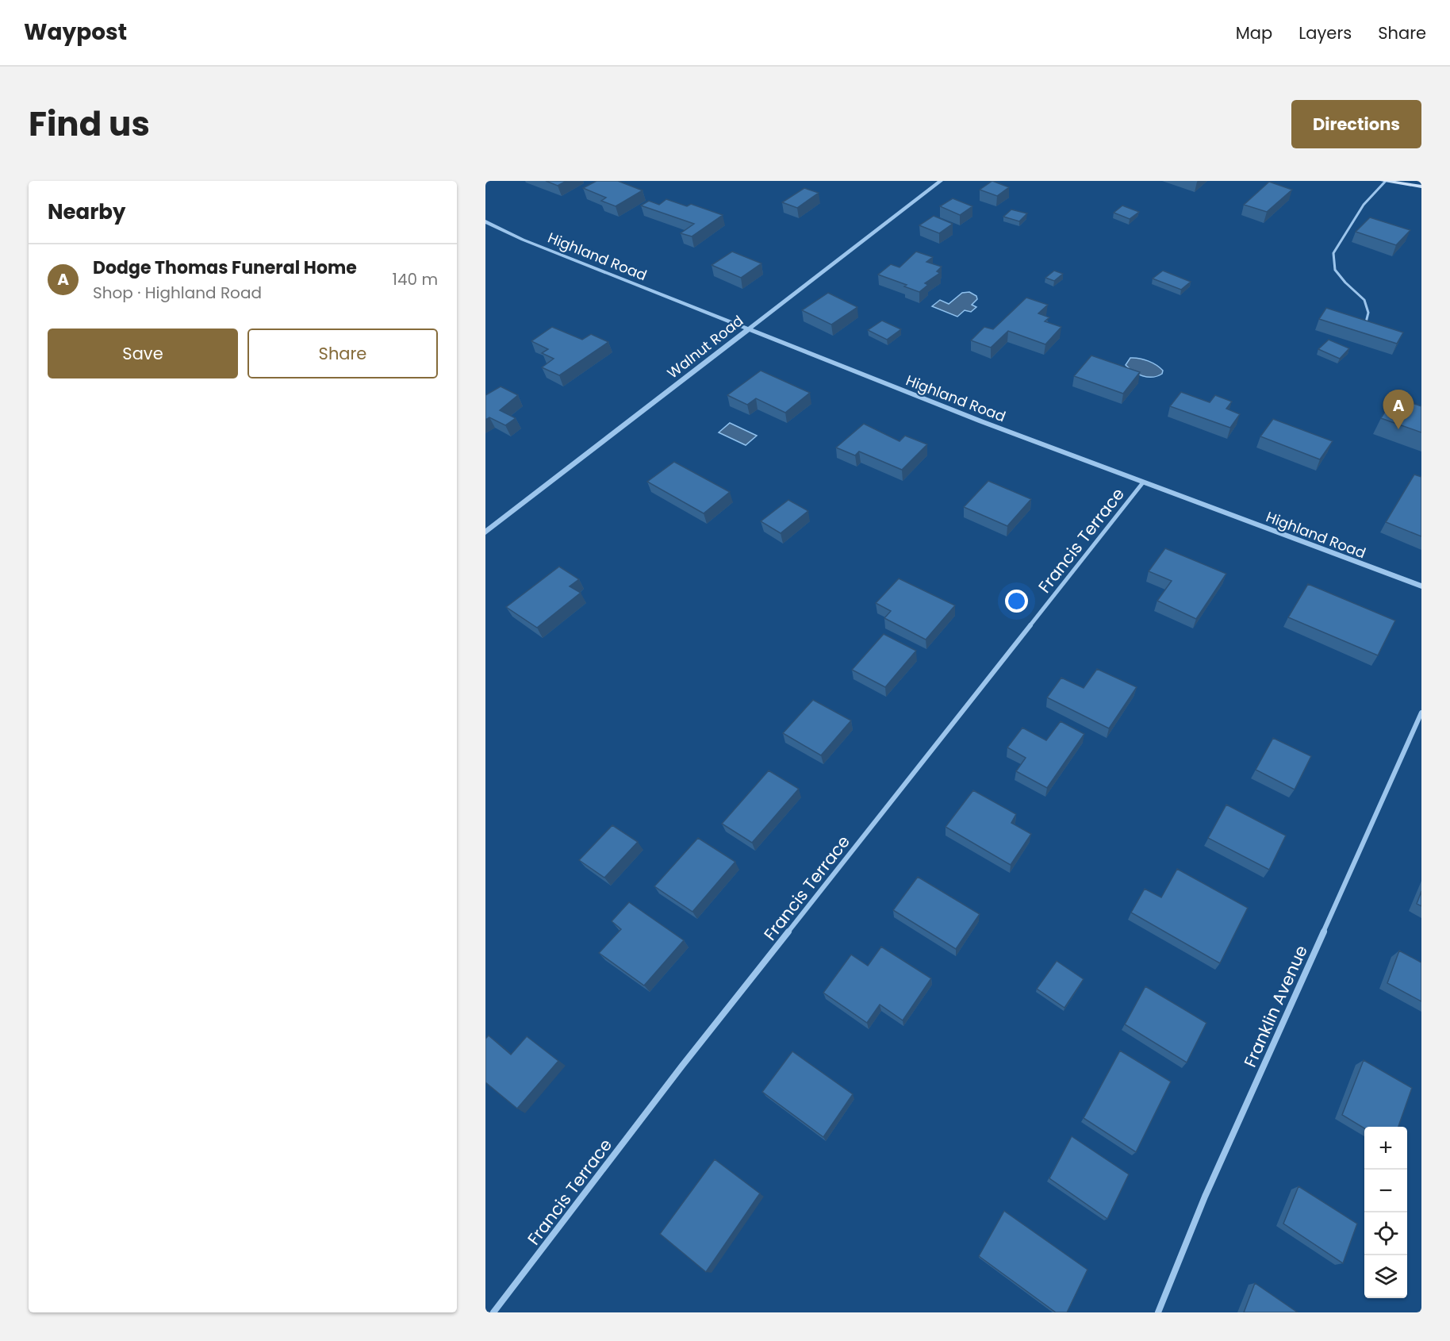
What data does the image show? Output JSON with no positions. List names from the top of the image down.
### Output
{
  "streets": {
    "street": [
      "Highland Road",
      "Walnut Road",
      "Francis Terrace",
      "Franklin Avenue"
    ]
  },
  "crossings": [
    ["Highland Road", "Walnut Road"],
    ["Highland Road", "Francis Terrace"]
  ],
  "page": {
    "header": "Waypost",
    "nav": ["Map", "Layers", "Share"],
    "title": "Find us",
    "buttons": [
      "Directions",
      ["Save", "Share"]
    ],
    "heading": "Nearby",
    "list": [
      {
        "mark": "A",
        "name": "Dodge Thomas Funeral Home",
        "note": "Shop · Highland Road",
        "value": "140 m"
      }
    ],
    "pins": "A",
    "map_buttons": ["+", "−"]
  }
}
